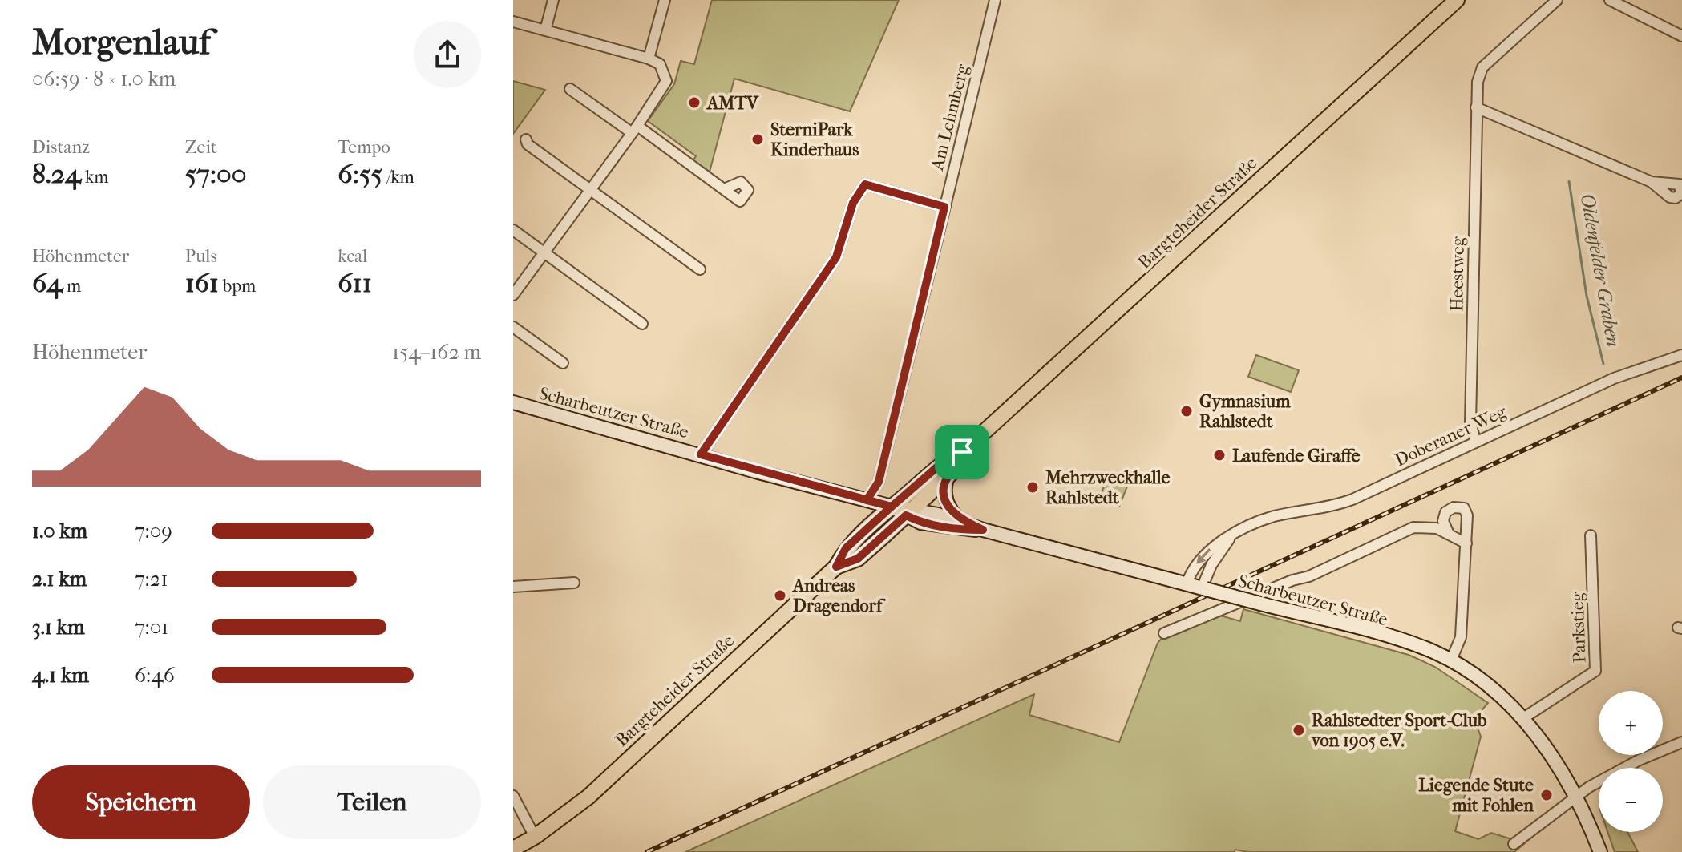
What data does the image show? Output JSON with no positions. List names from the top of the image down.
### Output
{
  "streets": {
    "main road": ["Bargteheider Straße", "Scharbeutzer Straße"],
    "street": [
      "Am Lehmberg",
      "Heestweg",
      "Doberaner Weg",
      "Parkstieg"
    ]
  },
  "crossings": [
    ["Am Lehmberg", "Scharbeutzer Straße"],
    ["Bargteheider Straße", "Scharbeutzer Straße"],
    ["Heestweg", "Doberaner Weg"],
    ["Scharbeutzer Straße", "Doberaner Weg"],
    ["Scharbeutzer Straße", "Parkstieg"]
  ],
  "water": ["Oldenfelder Graben"],
  "places": [
    "AMTV",
    "SterniPark Kinderhaus",
    "Gymnasium Rahlstedt",
    "Laufende Giraffe",
    "Mehrzweckhalle Rahlstedt",
    "Andreas Dragendorf",
    "Rahlstedter Sport-Club von 1905 e.V.",
    "Liegende Stute mit Fohlen"
  ],
  "page": {
    "heading": ["Morgenlauf", "06:59 · 8 × 1.0 km"],
    "stats": [
      ["Distanz", "8.24 km"],
      ["Zeit", "57:00"],
      ["Tempo", "6:55 /km"],
      ["Höhenmeter", "64 m"],
      ["Puls", "161 bpm"],
      ["kcal", "611"]
    ],
    "chart": ["Höhenmeter", "154–162 m"],
    "list": [
      {
        "name": "1.0 km",
        "note": "7:09"
      },
      {
        "name": "2.1 km",
        "note": "7:21"
      },
      {
        "name": "3.1 km",
        "note": "7:01"
      },
      {
        "name": "4.1 km",
        "note": "6:46"
      }
    ],
    "map_buttons": ["+", "−"],
    "buttons": ["Speichern", "Teilen"]
  }
}
